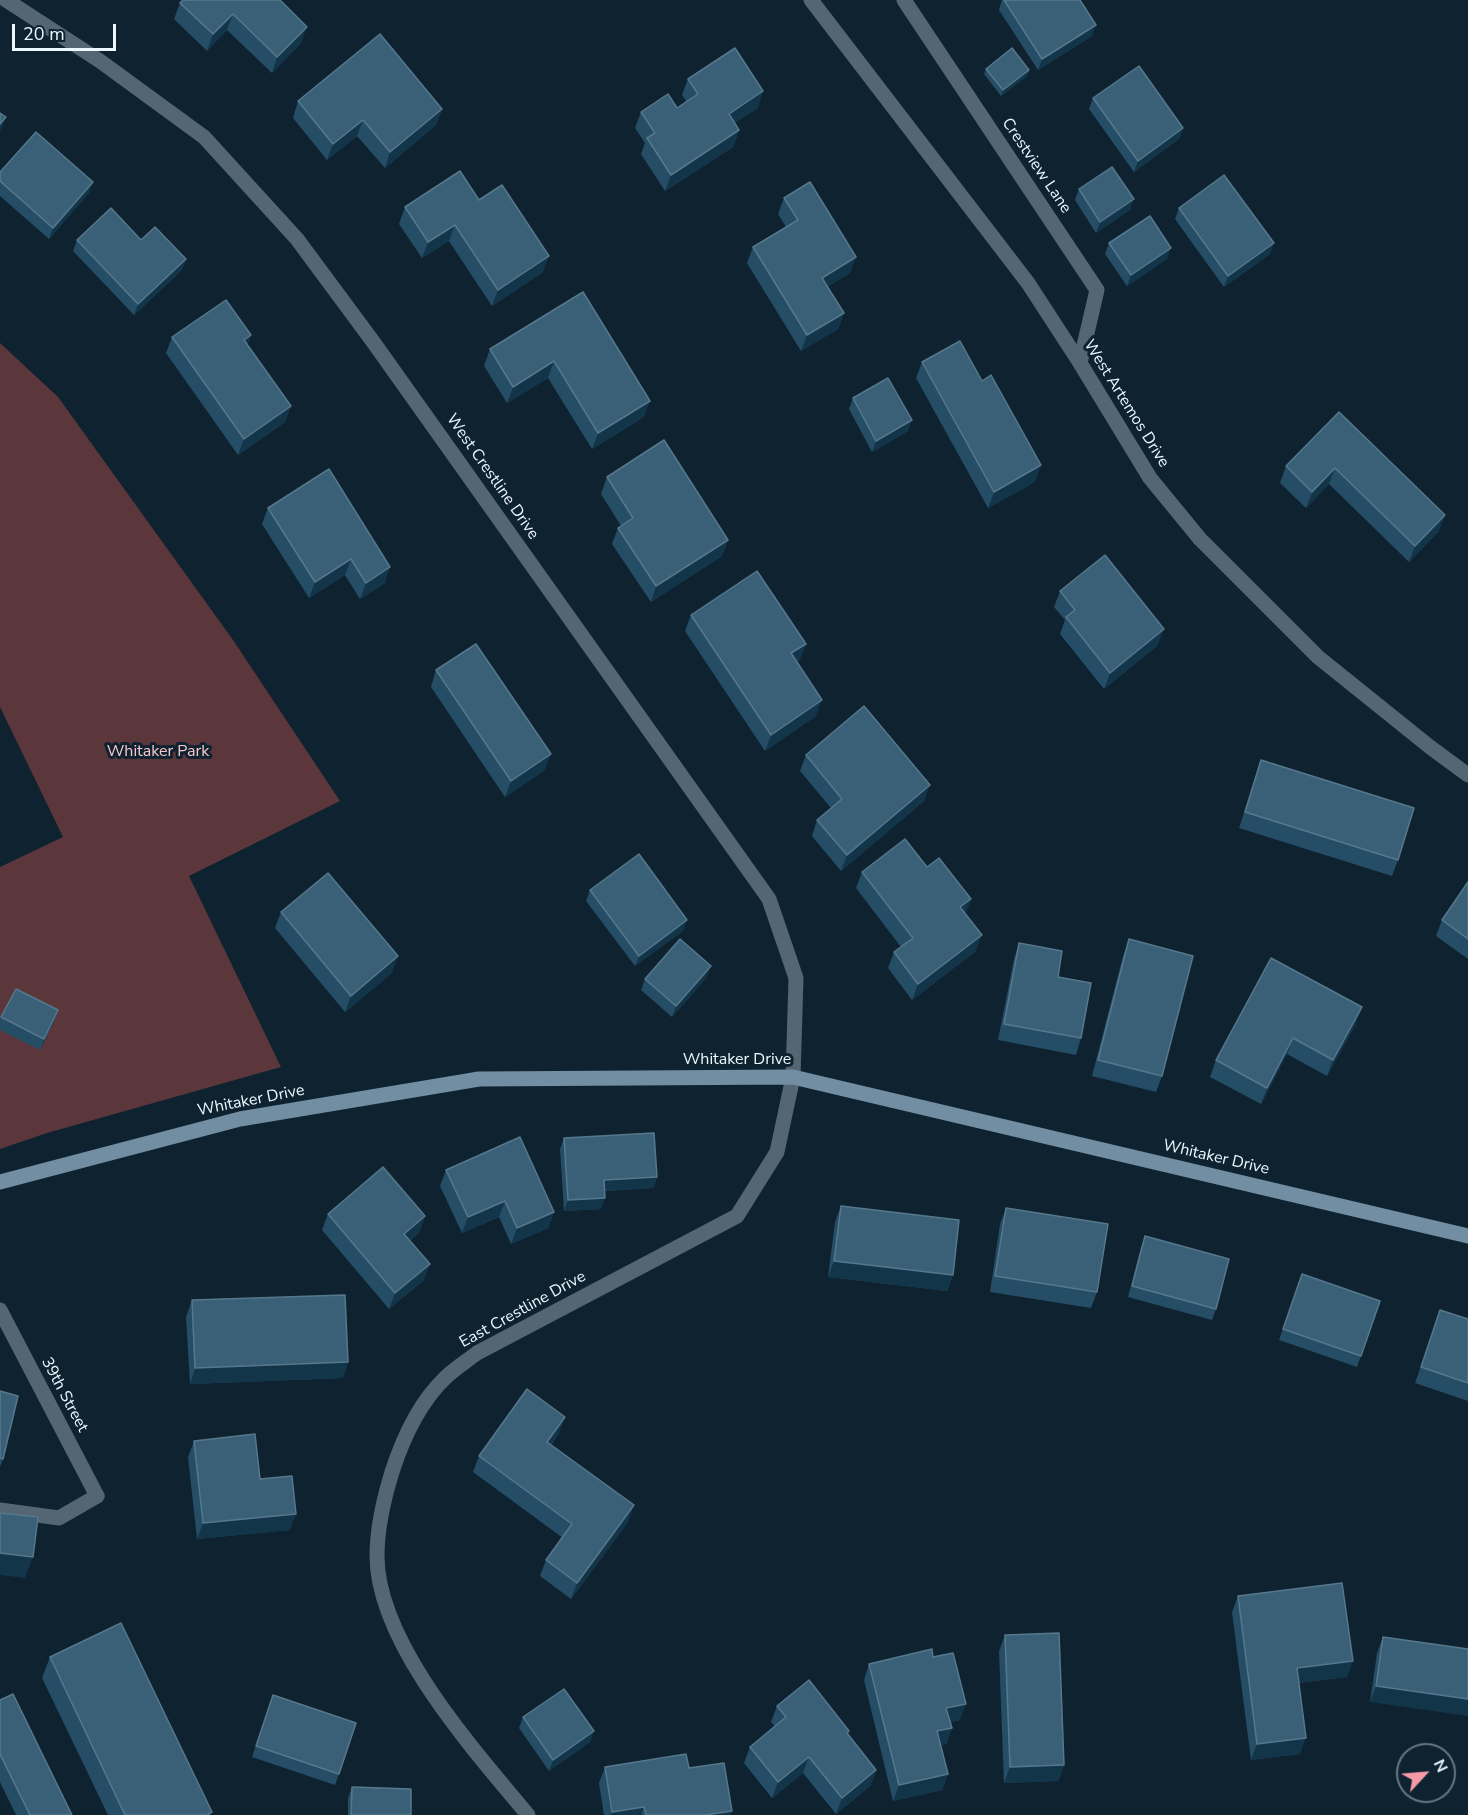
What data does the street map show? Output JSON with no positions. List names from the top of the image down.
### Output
{
  "streets": {
    "street": [
      "Crestview Lane",
      "West Artemos Drive",
      "West Crestline Drive",
      "Whitaker Drive",
      "East Crestline Drive",
      "39th Street"
    ]
  },
  "crossings": [
    ["Crestview Lane", "West Artemos Drive"],
    ["West Crestline Drive", "Whitaker Drive"],
    ["West Crestline Drive", "East Crestline Drive"],
    ["Whitaker Drive", "East Crestline Drive"]
  ],
  "parks": ["Whitaker Park"],
  "scale_bar": "20 m",
  "north": "top right"
}
